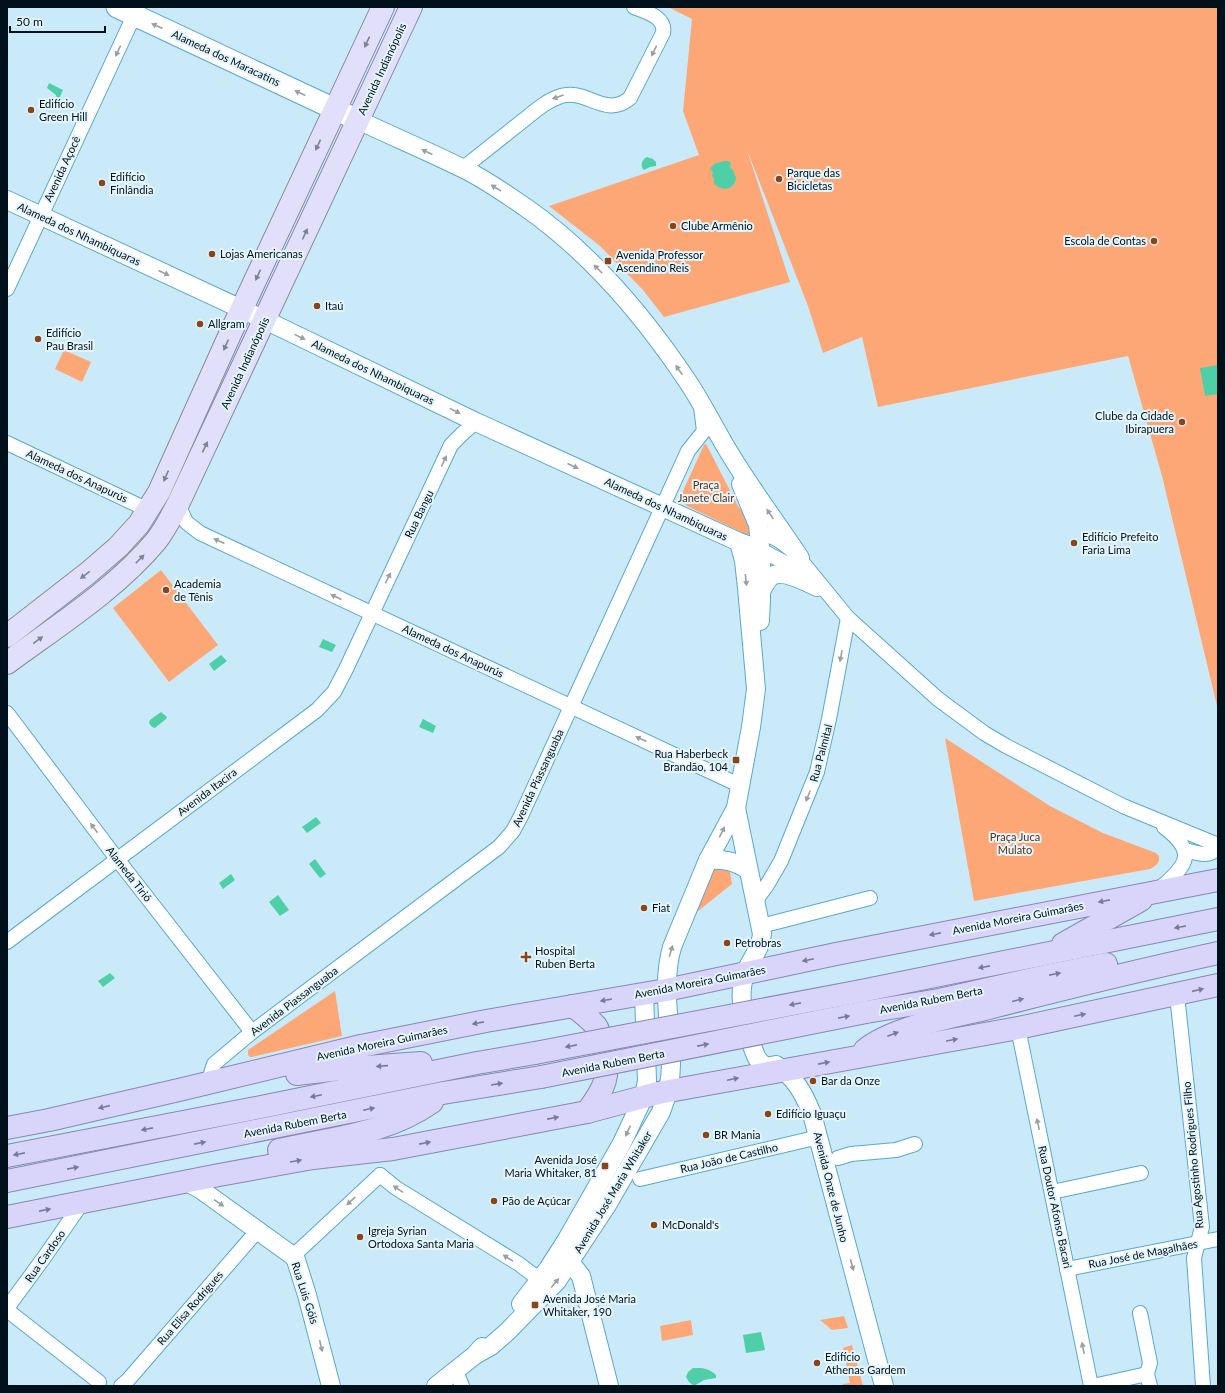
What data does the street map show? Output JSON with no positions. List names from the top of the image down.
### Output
{
  "streets": {
    "highway": ["Avenida Moreira Guimarães", "Avenida Rubem Berta"],
    "main road": ["Alameda dos Maracatins", "Avenida Indianópolis"],
    "street": [
      "Avenida Açocê",
      "Alameda dos Nhambiquaras",
      "Alameda dos Anapurús",
      "Rua Bangu",
      "Rua Palmital",
      "Avenida Piassanguaba",
      "Avenida Itacira",
      "Alameda Tirió",
      "Rua Agostinho Rodrigues Filho",
      "Rua João de Castilho",
      "Avenida Onze de Junho",
      "Avenida José Maria Whitaker",
      "Rua Doutor Afonso Bacari",
      "Rua José de Magalhães",
      "Rua Cardoso",
      "Rua Luis Góis",
      "Rua Elisa Rodrigues"
    ]
  },
  "crossings": [
    ["Alameda dos Maracatins", "Avenida Açocê"],
    ["Avenida Indianópolis", "Alameda dos Nhambiquaras"],
    ["Avenida Indianópolis", "Alameda dos Anapurús"],
    ["Avenida Açocê", "Alameda dos Nhambiquaras"],
    ["Alameda dos Nhambiquaras", "Alameda dos Anapurús"],
    ["Alameda dos Nhambiquaras", "Rua Bangu"],
    ["Alameda dos Nhambiquaras", "Avenida Piassanguaba"],
    ["Alameda dos Nhambiquaras", "Avenida José Maria Whitaker"],
    ["Alameda dos Anapurús", "Rua Bangu"],
    ["Alameda dos Anapurús", "Avenida Piassanguaba"],
    ["Alameda dos Anapurús", "Avenida Itacira"],
    ["Rua Bangu", "Avenida Itacira"],
    ["Avenida Piassanguaba", "Alameda Tirió"],
    ["Avenida Piassanguaba", "Avenida Moreira Guimarães"],
    ["Avenida Itacira", "Alameda Tirió"],
    ["Avenida Moreira Guimarães", "Avenida José Maria Whitaker"],
    ["Rua Agostinho Rodrigues Filho", "Rua José de Magalhães"],
    ["Rua João de Castilho", "Avenida Onze de Junho"],
    ["Rua Doutor Afonso Bacari", "Rua José de Magalhães"],
    ["Rua Luis Góis", "Rua Elisa Rodrigues"]
  ],
  "one_way": [
    "Alameda dos Maracatins",
    "Avenida Açocê",
    "Alameda dos Anapurús",
    "Rua Bangu",
    "Rua Palmital",
    "Alameda Tirió",
    "Avenida Onze de Junho",
    "Rua Doutor Afonso Bacari",
    "Rua Luis Góis"
  ],
  "parks": ["Praça Janete Clair", "Praça Juca Mulato"],
  "places": {
    "other": [
      "Edifício Green Hill",
      "Parque das Bicicletas",
      "Edifício Finlândia",
      "Clube Armênio",
      "Escola de Contas",
      "Lojas Americanas",
      "Itaú",
      "Allgram",
      "Edifício Pau Brasil",
      "Clube da Cidade Ibirapuera",
      "Edifício Prefeito Faria Lima",
      "Academia de Tênis",
      "Fiat",
      "Petrobras",
      "Bar da Onze",
      "Edifício Iguaçu",
      "BR Mania",
      "Pão de Açúcar",
      "McDonald's",
      "Igreja Syrian Ortodoxa Santa Maria",
      "Edifício Athenas Gardem"
    ],
    "transit": [
      "Avenida Professor Ascendino Reis",
      "Rua Haberbeck Brandão, 104",
      "Avenida José Maria Whitaker, 81",
      "Avenida José Maria Whitaker, 190"
    ],
    "health": ["Hospital Ruben Berta"]
  },
  "scale_bar": "50 m"
}
